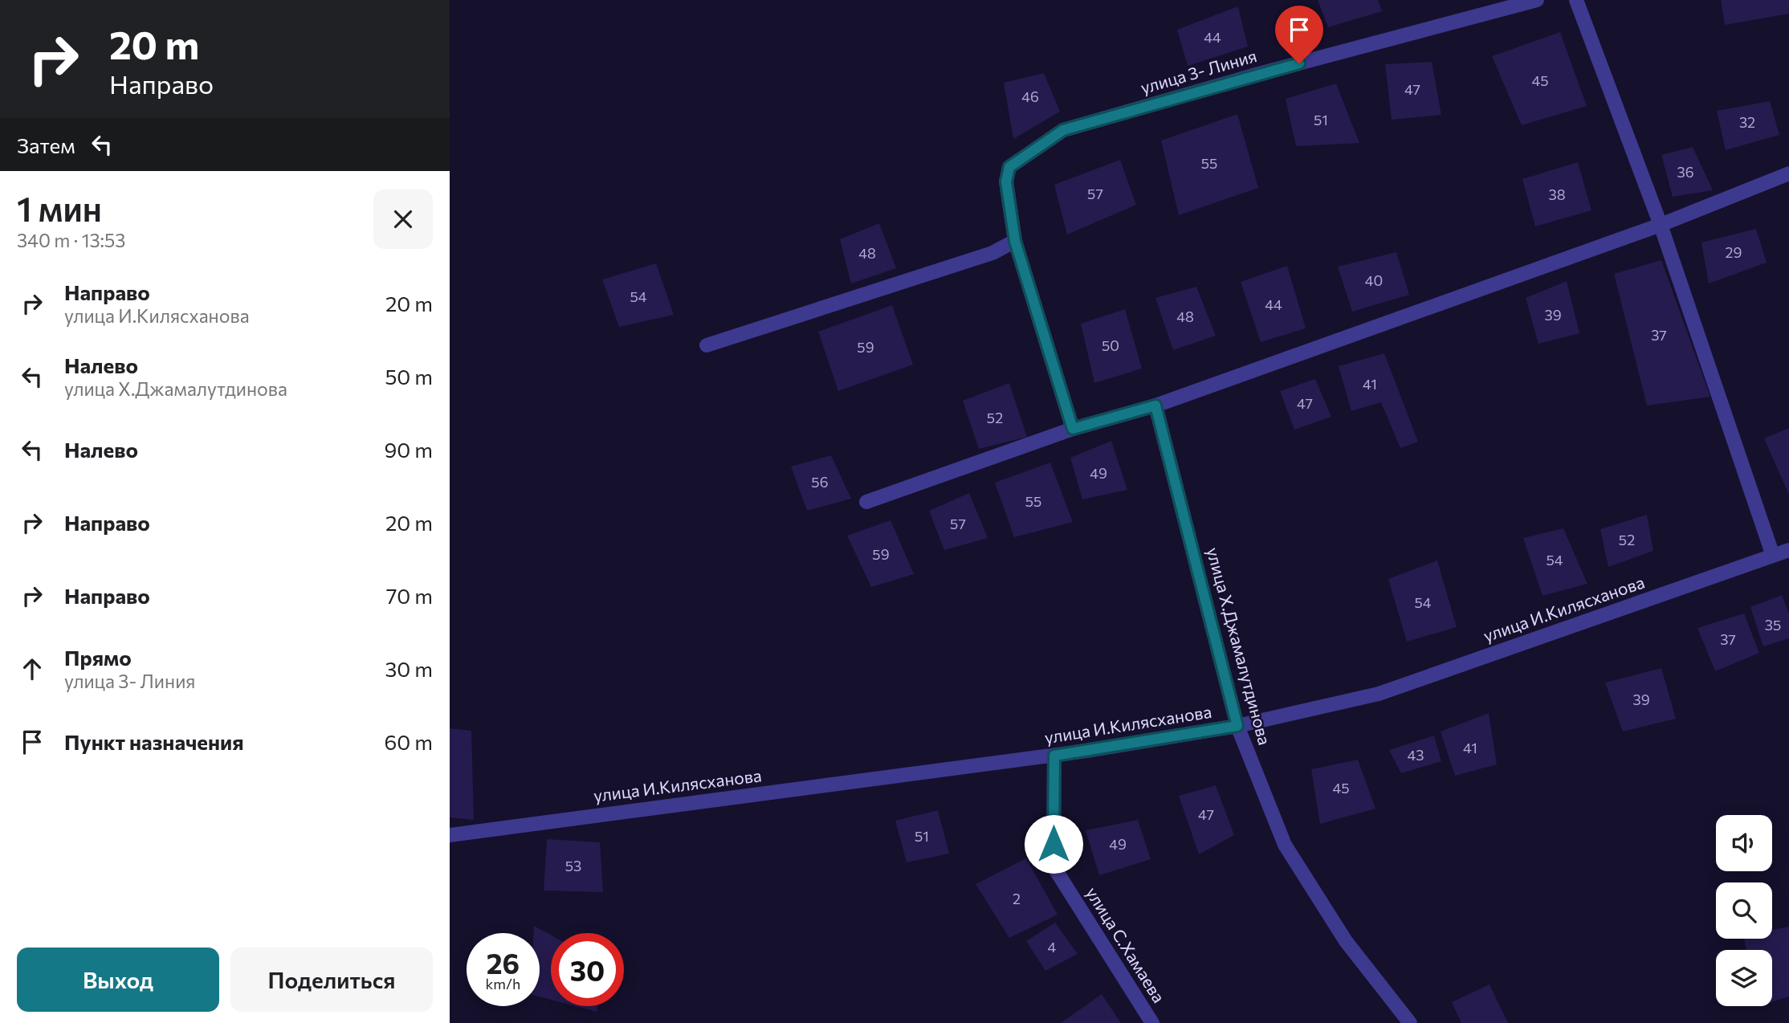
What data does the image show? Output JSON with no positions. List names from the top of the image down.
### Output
{
  "streets": {
    "street": [
      "улица 3- Линия",
      "улица И.Килясханова",
      "улица Х.Джамалутдинова",
      "улица С.Хамаева"
    ]
  },
  "crossings": [
    ["улица И.Килясханова", "улица Х.Джамалутдинова"],
    ["улица И.Килясханова", "улица С.Хамаева"]
  ],
  "house_numbers": [
    "44",
    "45",
    "47",
    "46",
    "51",
    "32",
    "55",
    "36",
    "57",
    "38",
    "29",
    "48",
    "40",
    "54",
    "44",
    "39",
    "48",
    "37",
    "50",
    "59",
    "41",
    "47",
    "52",
    "49",
    "56",
    "55",
    "57",
    "52",
    "59",
    "54",
    "54",
    "35",
    "37",
    "39",
    "41",
    "43",
    "45",
    "47",
    "51",
    "49",
    "53",
    "2",
    "4"
  ],
  "page": {
    "turn": ["20 m", "Направо"],
    "then": "Затем",
    "heading": ["1 мин", "340 m · 13:53"],
    "list": [
      {
        "name": "Направо",
        "note": "улица И.Килясханова",
        "value": "20 m"
      },
      {
        "name": "Налево",
        "note": "улица Х.Джамалутдинова",
        "value": "50 m"
      },
      {
        "name": "Налево",
        "value": "90 m"
      },
      {
        "name": "Направо",
        "value": "20 m"
      },
      {
        "name": "Направо",
        "value": "70 m"
      },
      {
        "name": "Прямо",
        "note": "улица 3- Линия",
        "value": "30 m"
      },
      {
        "name": "Пункт назначения",
        "value": "60 m"
      }
    ],
    "speed": "26 km/h",
    "limit": "30",
    "buttons": ["Выход", "Поделиться"]
  }
}
